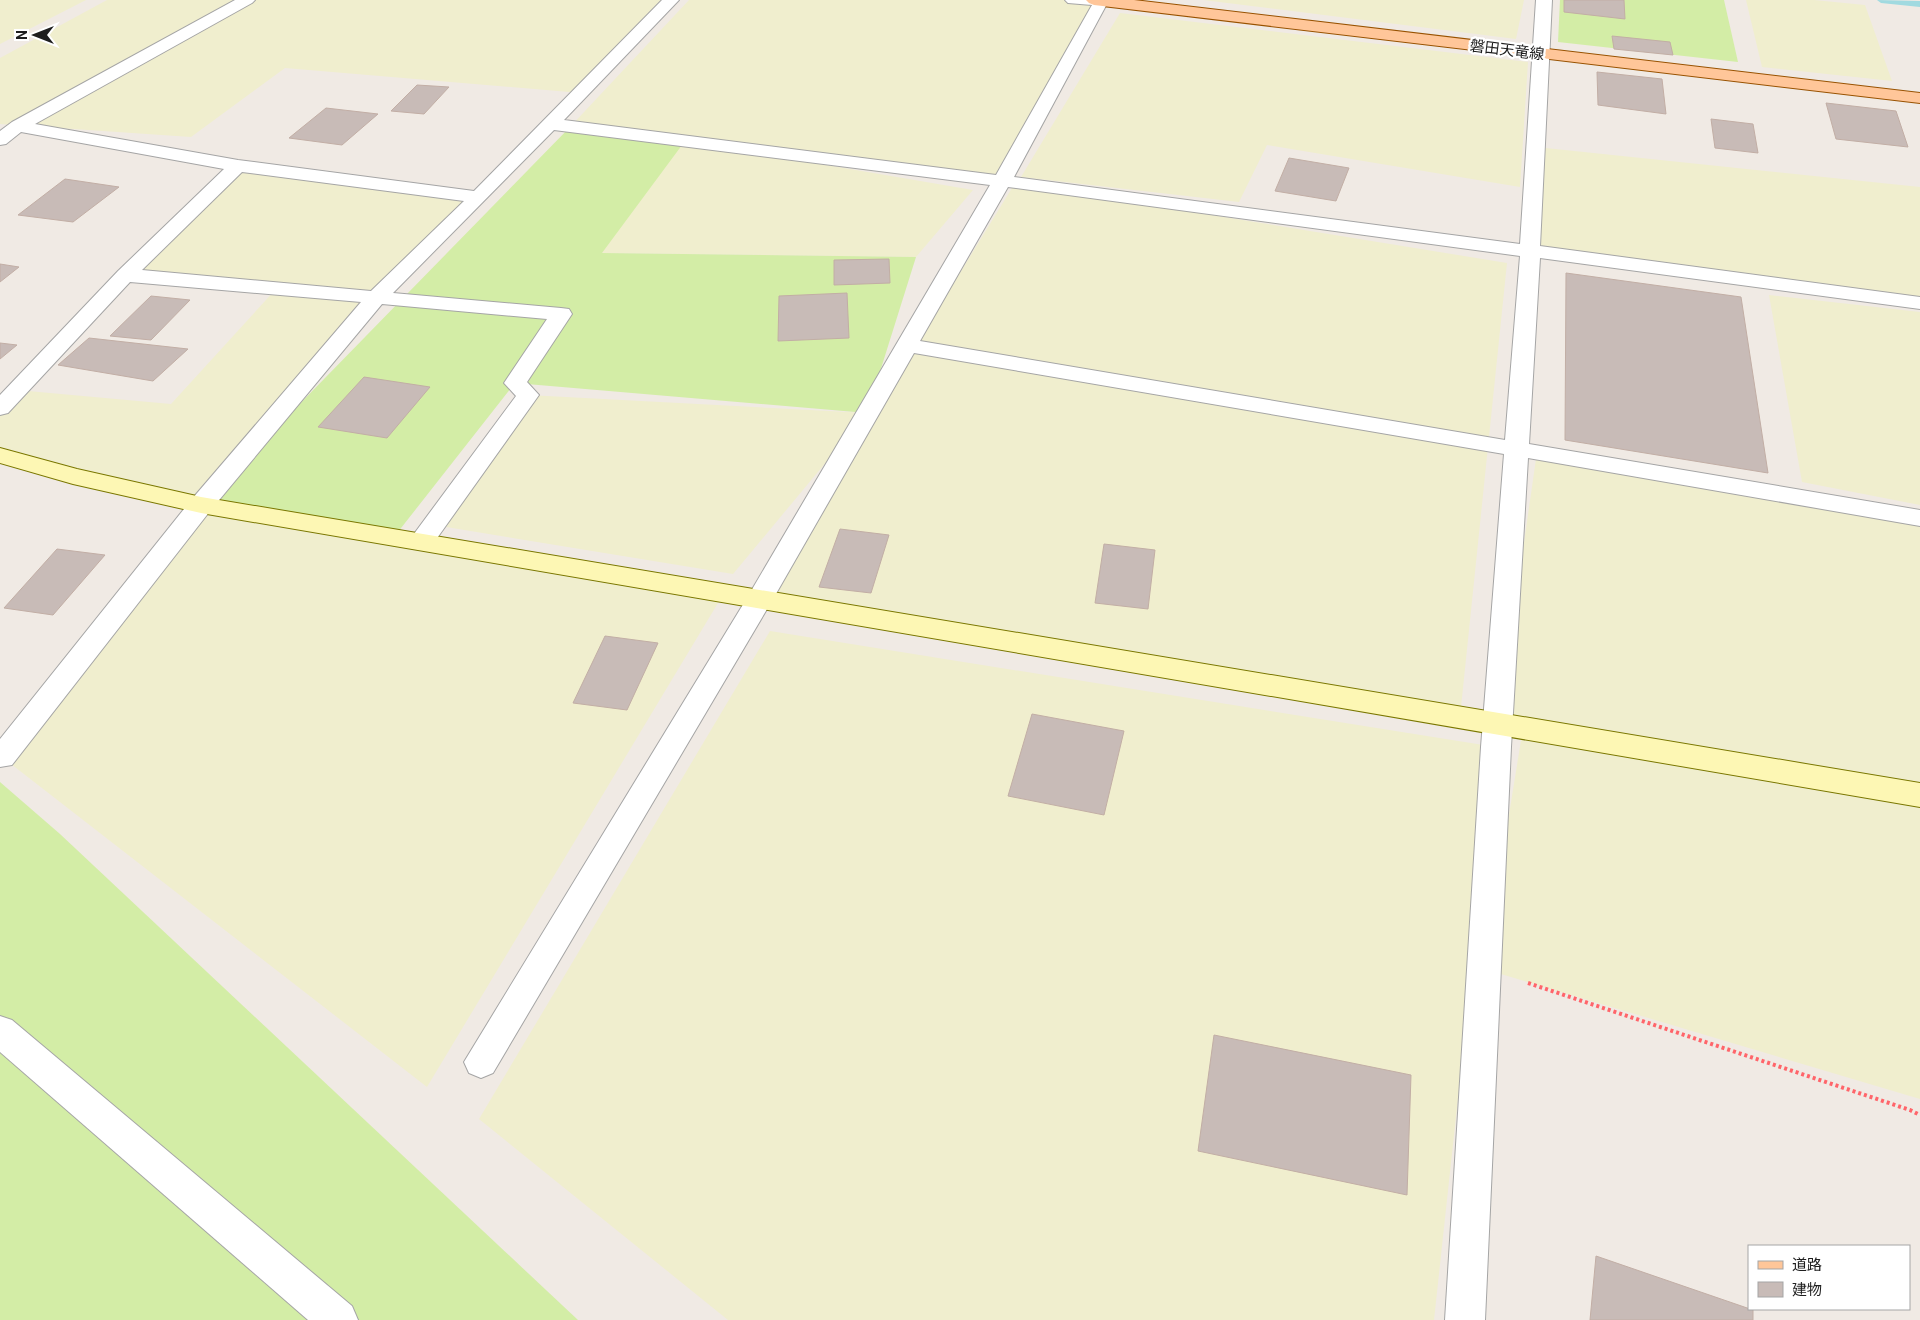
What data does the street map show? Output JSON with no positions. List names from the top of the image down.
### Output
{
  "streets": {
    "main road": ["磐田天竜線"]
  },
  "legend": ["道路", "建物"],
  "north": "left"
}
